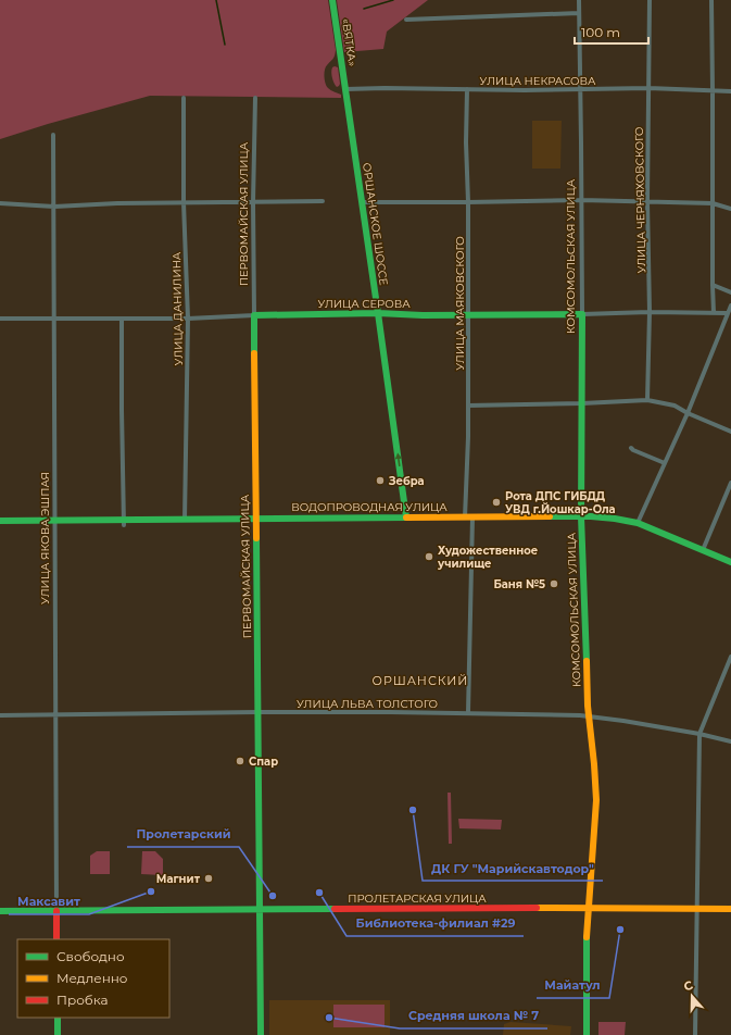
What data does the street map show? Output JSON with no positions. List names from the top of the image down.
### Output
{
  "streets": {
    "main road": [
      "«ВЯТКА»",
      "ПЕРВОМАЙСКАЯ УЛИЦА",
      "ОРШАНСКОЕ ШОССЕ",
      "КОМСОМОЛЬСКАЯ УЛИЦА",
      "УЛИЦА СЕРОВА",
      "ВОДОПРОВОДНАЯ УЛИЦА",
      "УЛИЦА ЯКОВА ЭШПАЯ",
      "ПРОЛЕТАРСКАЯ УЛИЦА"
    ],
    "street": [
      "УЛИЦА НЕКРАСОВА",
      "УЛИЦА ЧЕРНЯХОВСКОГО",
      "УЛИЦА МАЯКОВСКОГО",
      "УЛИЦА ДАНИЛИНА",
      "УЛИЦА ЛЬВА ТОЛСТОГО"
    ]
  },
  "crossings": [
    ["«ВЯТКА»", "УЛИЦА НЕКРАСОВА"],
    ["«ВЯТКА»", "ОРШАНСКОЕ ШОССЕ"],
    ["УЛИЦА НЕКРАСОВА", "УЛИЦА ЧЕРНЯХОВСКОГО"],
    ["УЛИЦА НЕКРАСОВА", "ОРШАНСКОЕ ШОССЕ"],
    ["УЛИЦА НЕКРАСОВА", "КОМСОМОЛЬСКАЯ УЛИЦА"],
    ["УЛИЦА НЕКРАСОВА", "УЛИЦА МАЯКОВСКОГО"],
    ["УЛИЦА ЧЕРНЯХОВСКОГО", "УЛИЦА СЕРОВА"],
    ["ПЕРВОМАЙСКАЯ УЛИЦА", "УЛИЦА СЕРОВА"],
    ["ПЕРВОМАЙСКАЯ УЛИЦА", "ВОДОПРОВОДНАЯ УЛИЦА"],
    ["ПЕРВОМАЙСКАЯ УЛИЦА", "УЛИЦА ЛЬВА ТОЛСТОГО"],
    ["ПЕРВОМАЙСКАЯ УЛИЦА", "ПРОЛЕТАРСКАЯ УЛИЦА"],
    ["ОРШАНСКОЕ ШОССЕ", "УЛИЦА СЕРОВА"],
    ["ОРШАНСКОЕ ШОССЕ", "ВОДОПРОВОДНАЯ УЛИЦА"],
    ["КОМСОМОЛЬСКАЯ УЛИЦА", "УЛИЦА СЕРОВА"],
    ["КОМСОМОЛЬСКАЯ УЛИЦА", "ВОДОПРОВОДНАЯ УЛИЦА"],
    ["КОМСОМОЛЬСКАЯ УЛИЦА", "УЛИЦА ЛЬВА ТОЛСТОГО"],
    ["КОМСОМОЛЬСКАЯ УЛИЦА", "ПРОЛЕТАРСКАЯ УЛИЦА"],
    ["УЛИЦА СЕРОВА", "УЛИЦА МАЯКОВСКОГО"],
    ["УЛИЦА СЕРОВА", "УЛИЦА ДАНИЛИНА"],
    ["УЛИЦА СЕРОВА", "УЛИЦА ЯКОВА ЭШПАЯ"],
    ["УЛИЦА МАЯКОВСКОГО", "ВОДОПРОВОДНАЯ УЛИЦА"],
    ["УЛИЦА МАЯКОВСКОГО", "УЛИЦА ЛЬВА ТОЛСТОГО"],
    ["УЛИЦА ДАНИЛИНА", "ВОДОПРОВОДНАЯ УЛИЦА"],
    ["ВОДОПРОВОДНАЯ УЛИЦА", "УЛИЦА ЯКОВА ЭШПАЯ"],
    ["УЛИЦА ЯКОВА ЭШПАЯ", "УЛИЦА ЛЬВА ТОЛСТОГО"],
    ["УЛИЦА ЯКОВА ЭШПАЯ", "ПРОЛЕТАРСКАЯ УЛИЦА"]
  ],
  "one_way": ["ОРШАНСКОЕ ШОССЕ"],
  "districts": ["ОРШАНСКИЙ"],
  "places": [
    "Зебра",
    "Рота ДПС ГИБДД УВД г.Йошкар-Ола",
    "Художественное училище",
    "Баня №5",
    "Спар",
    "ДК ГУ \"Марийскавтодор\"",
    "Магнит",
    "Максавит",
    "Библиотека-филиал #29",
    "Пролетарский",
    "Майатул",
    "Средняя школа № 7"
  ],
  "legend": ["Свободно", "Медленно", "Пробка"],
  "scale_bar": "100 m",
  "north": "top"
}
